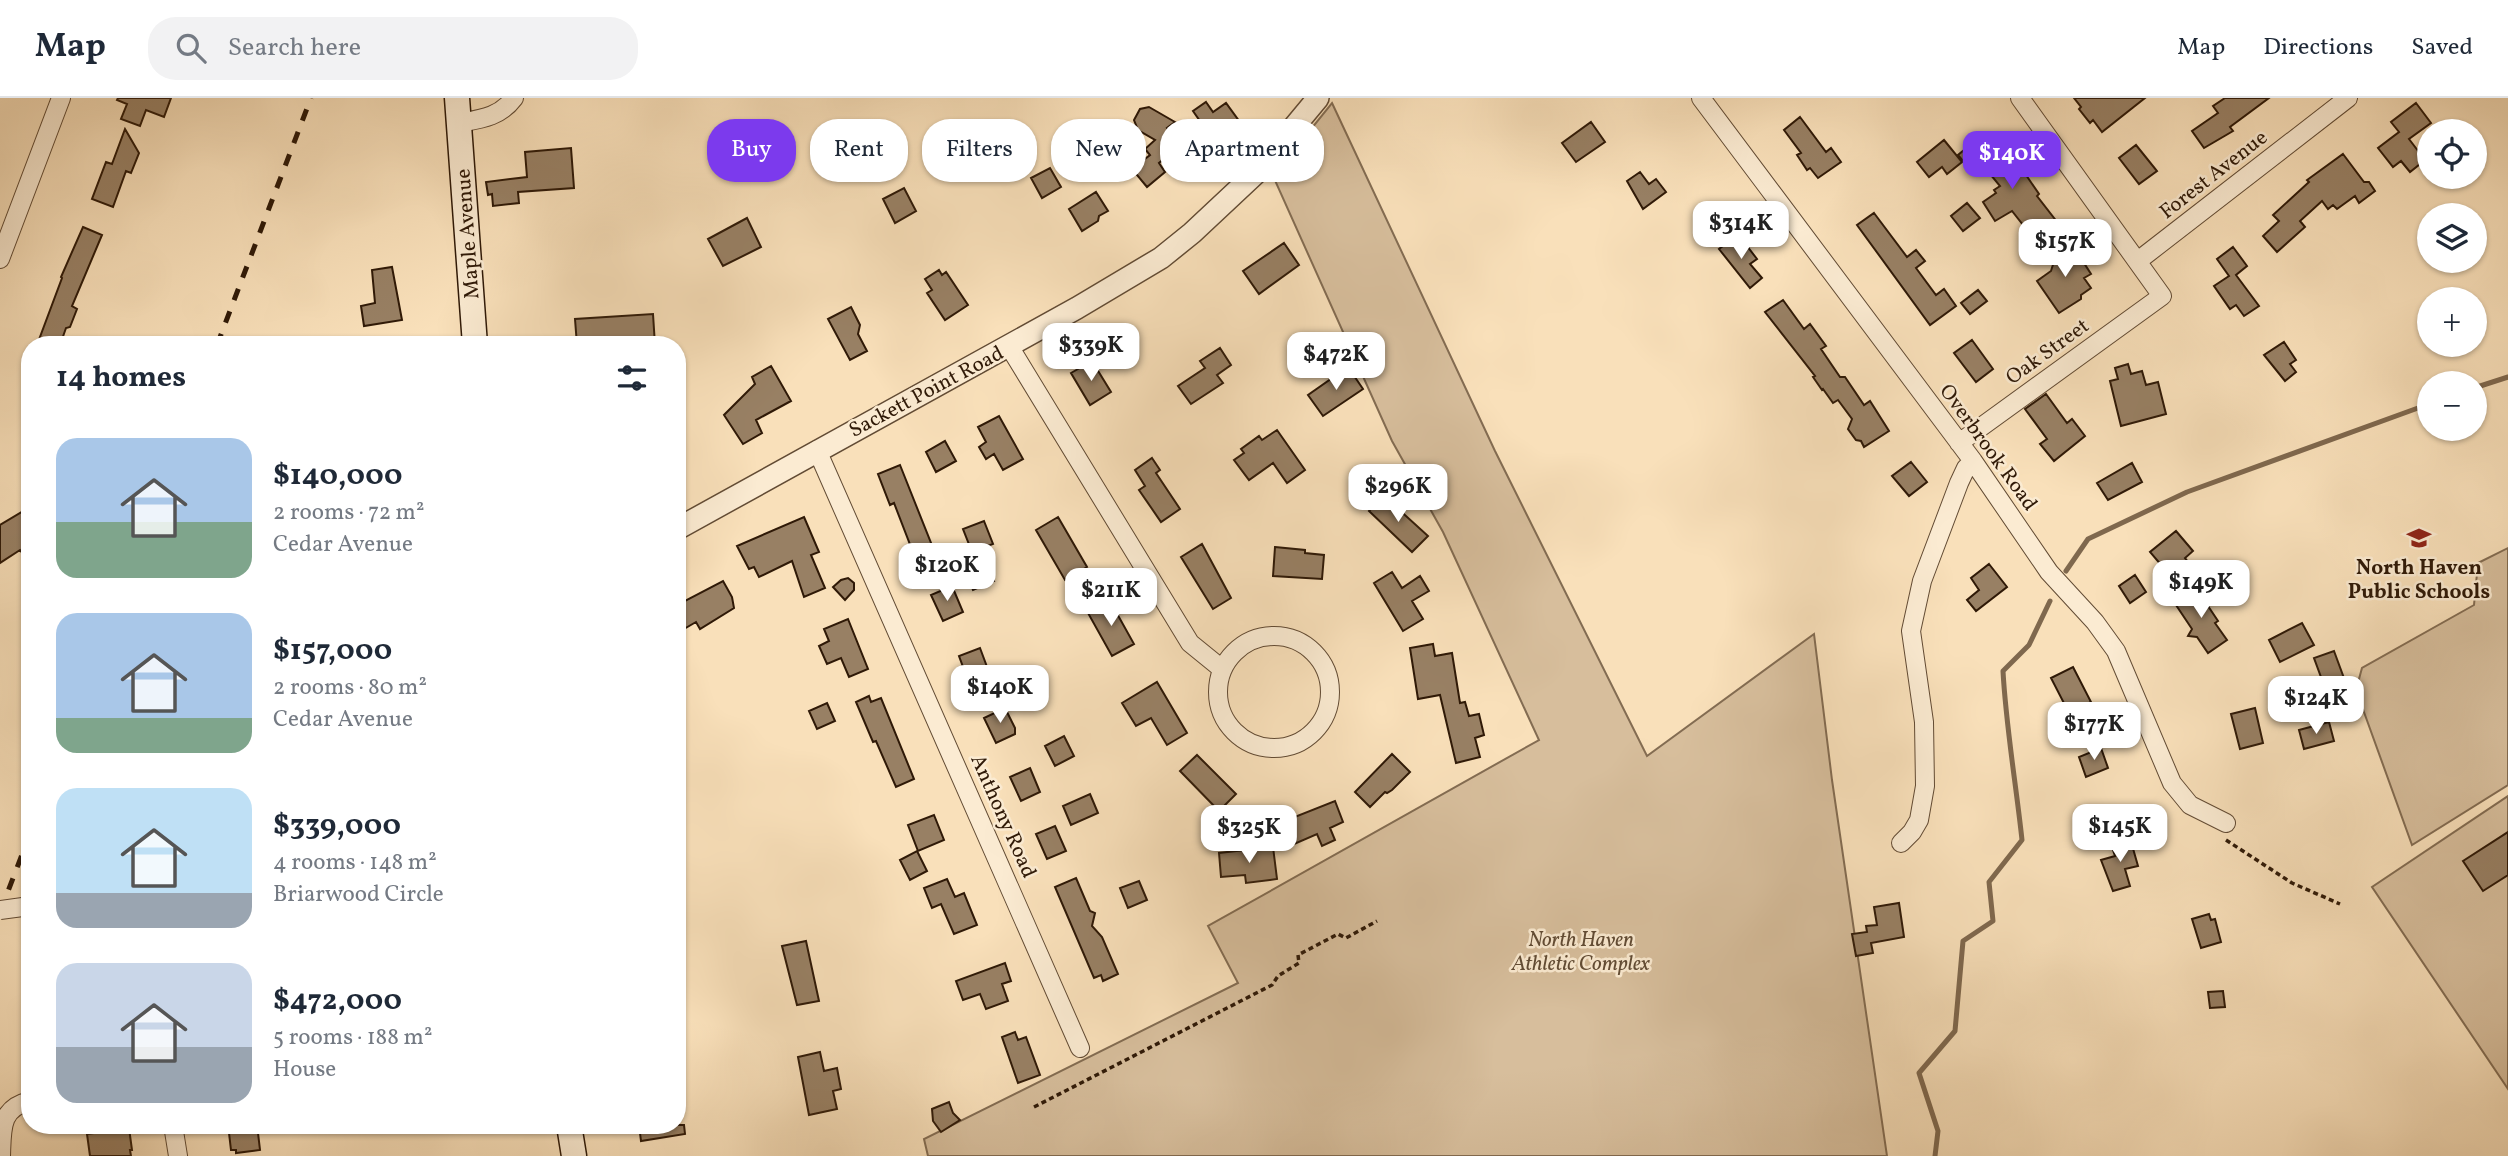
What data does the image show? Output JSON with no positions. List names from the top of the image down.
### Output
{
  "streets": {
    "main road": ["Maple Avenue"],
    "street": [
      "Forest Avenue",
      "Oak Street",
      "Sackett Point Road",
      "Overbrook Road",
      "Anthony Road"
    ]
  },
  "crossings": [
    ["Forest Avenue", "Oak Street"],
    ["Oak Street", "Overbrook Road"],
    ["Sackett Point Road", "Anthony Road"]
  ],
  "parks": ["North Haven Athletic Complex"],
  "places": {
    "school or university": ["North Haven Public Schools"]
  },
  "page": {
    "header": "Map",
    "search": "Search here",
    "nav": ["Map", "Directions", "Saved"],
    "map_buttons": ["+", "−"],
    "chip": [
      "Buy",
      "Rent",
      "Filters",
      "New",
      "Apartment"
    ],
    "price": [
      "$140K",
      "$314K",
      "$157K",
      "$339K",
      "$472K",
      "$296K",
      "$120K",
      "$149K",
      "$211K",
      "$140K",
      "$124K",
      "$177K",
      "$145K",
      "$325K"
    ],
    "heading": "14 homes",
    "list": [
      {
        "name": "$140,000",
        "note": "2 rooms · 72 m² · Cedar Avenue"
      },
      {
        "name": "$157,000",
        "note": "2 rooms · 80 m² · Cedar Avenue"
      },
      {
        "name": "$339,000",
        "note": "4 rooms · 148 m² · Briarwood Circle"
      },
      {
        "name": "$472,000",
        "note": "5 rooms · 188 m² · House"
      }
    ]
  }
}
